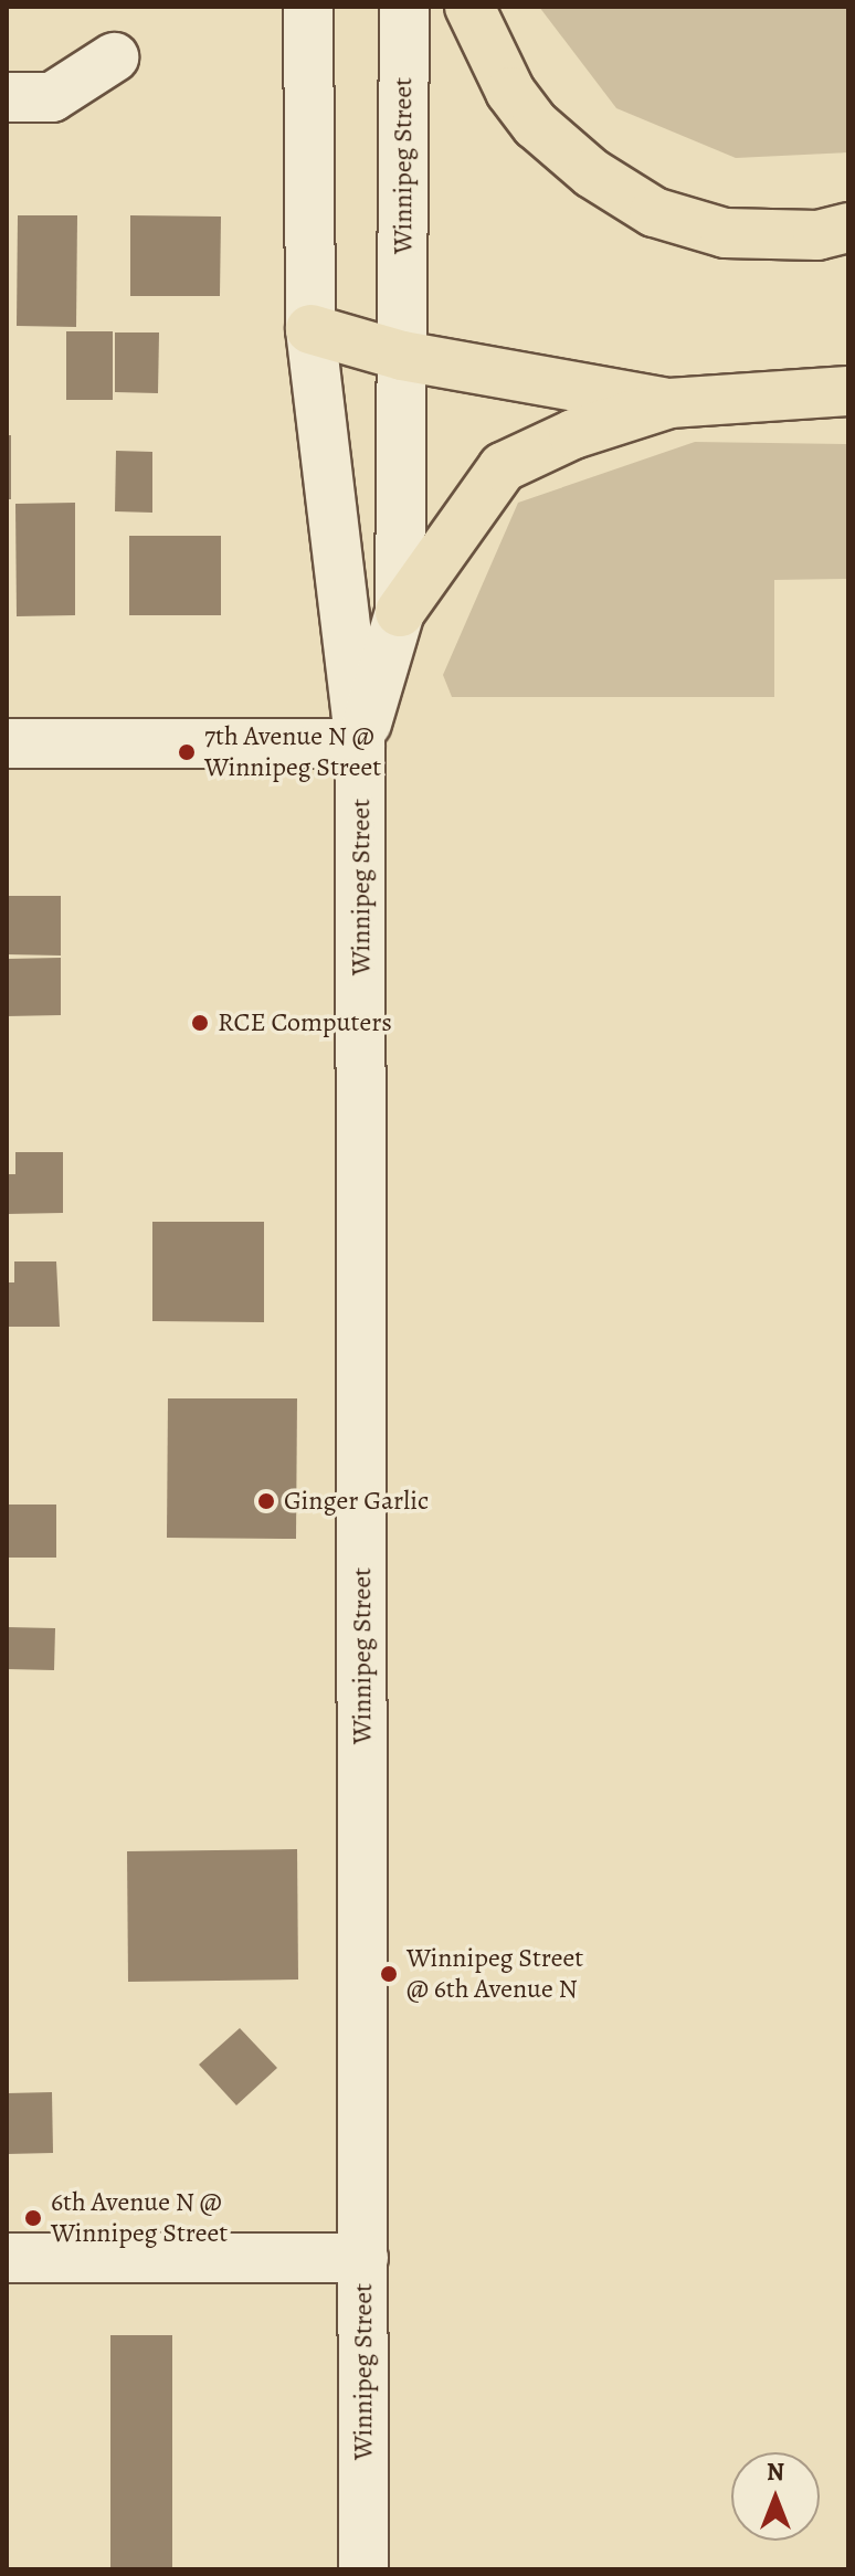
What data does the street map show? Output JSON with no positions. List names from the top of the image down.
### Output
{
  "streets": {
    "main road": ["Winnipeg Street"]
  },
  "places": [
    "7th Avenue N @ Winnipeg Street",
    "RCE Computers",
    "Ginger Garlic",
    "Winnipeg Street @ 6th Avenue N",
    "6th Avenue N @ Winnipeg Street"
  ],
  "north": "top"
}
